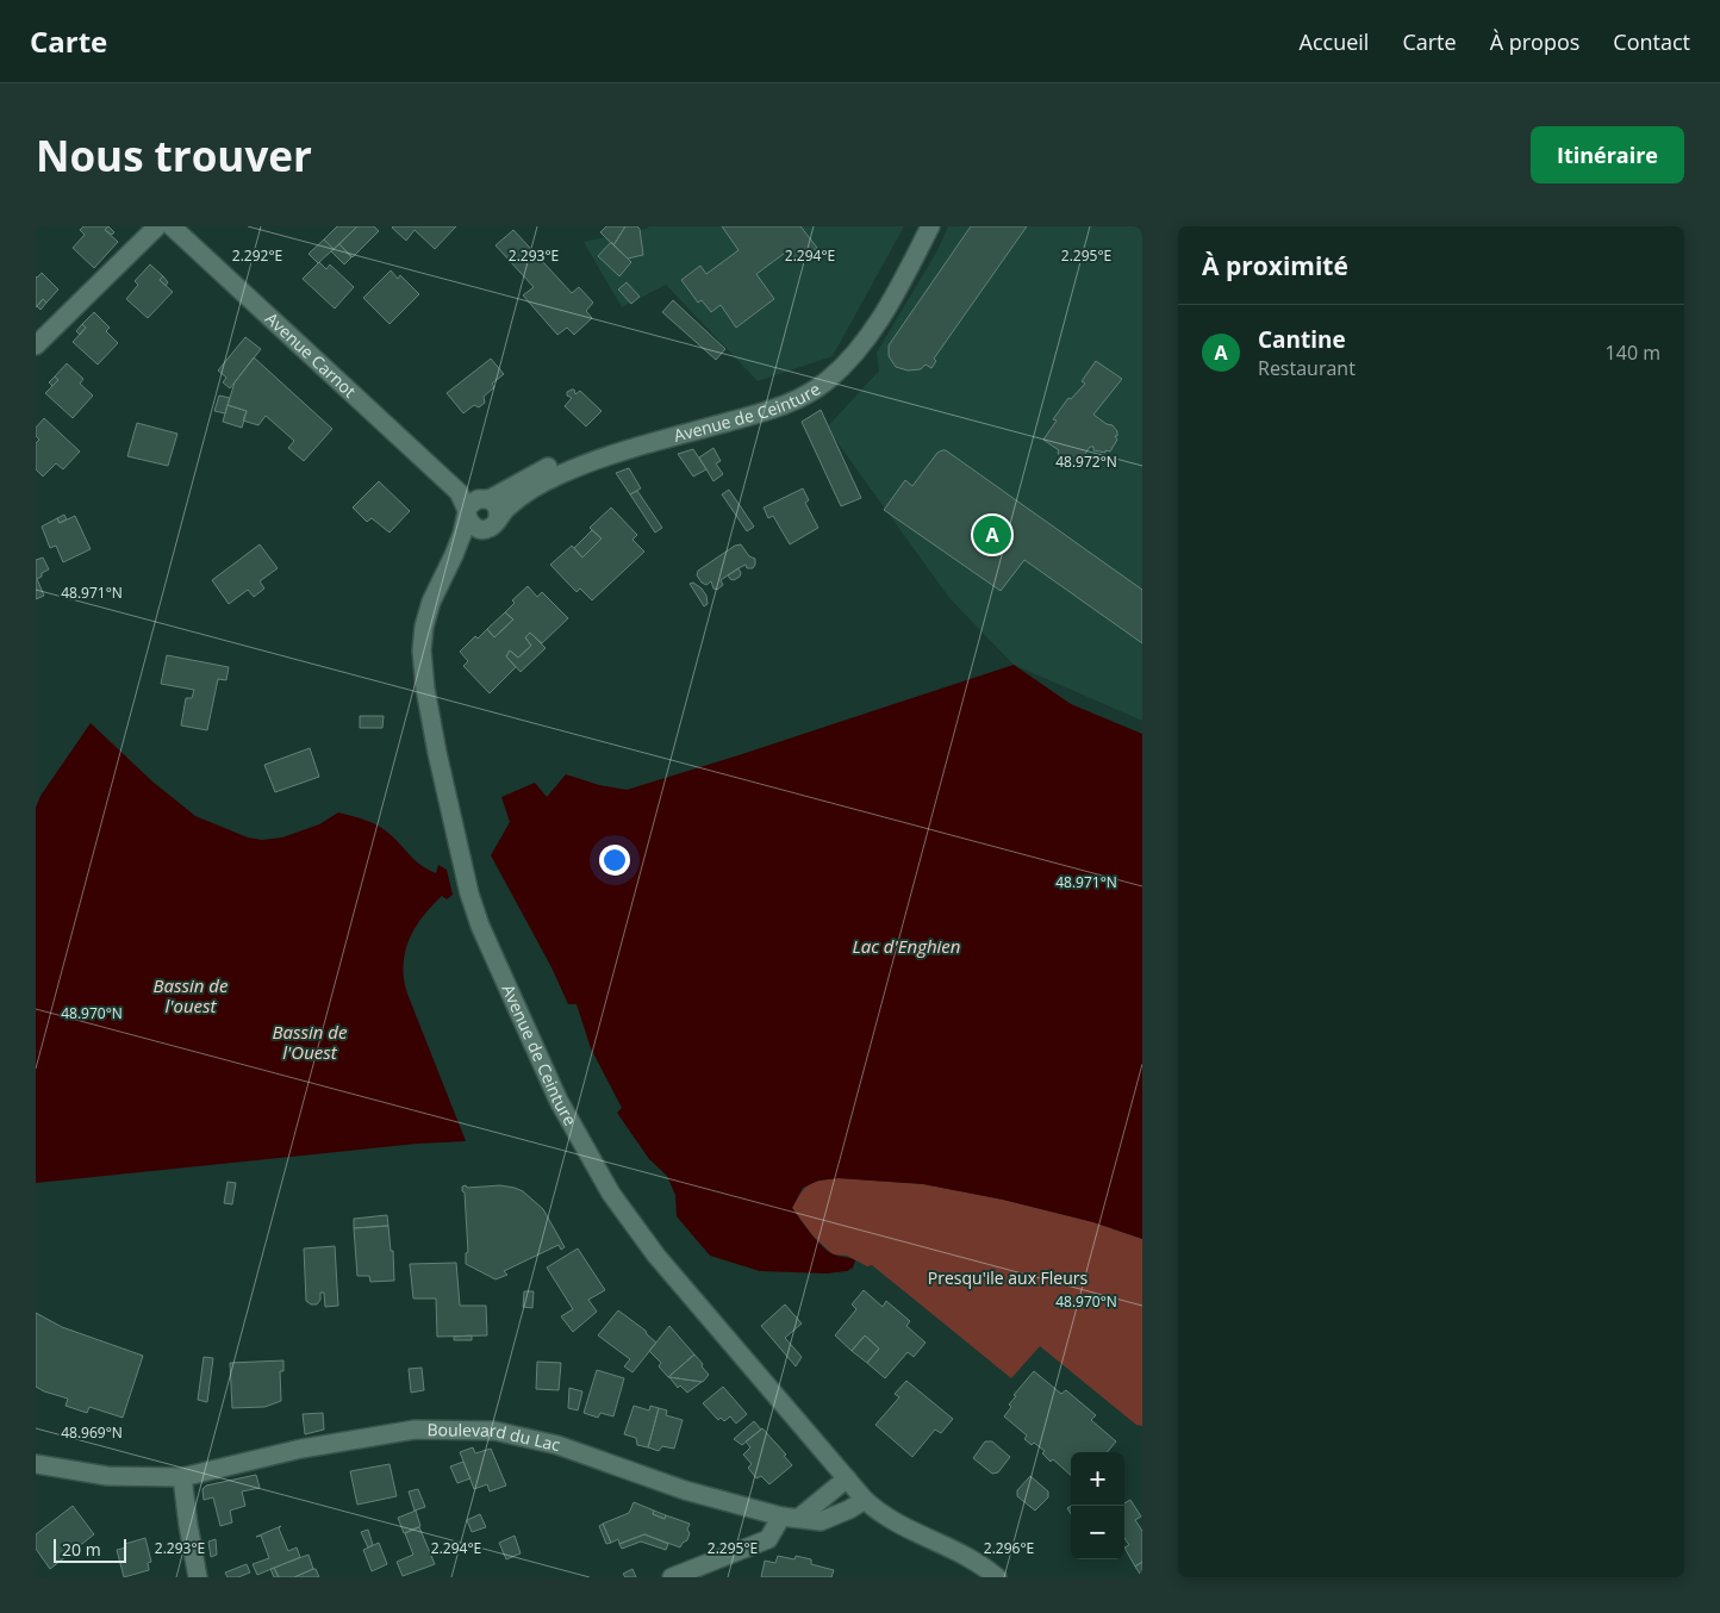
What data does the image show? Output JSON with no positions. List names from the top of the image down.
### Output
{
  "streets": {
    "street": ["Avenue Carnot", "Avenue de Ceinture", "Boulevard du Lac"]
  },
  "crossings": [
    ["Avenue Carnot", "Avenue de Ceinture"],
    ["Avenue de Ceinture", "Boulevard du Lac"]
  ],
  "water": ["Lac d'Enghien", "Bassin de l'ouest", "Bassin de l'Ouest"],
  "parks": ["Presqu'ile aux Fleurs"],
  "scale_bar": "20 m",
  "page": {
    "header": "Carte",
    "nav": [
      "Accueil",
      "Carte",
      "À propos",
      "Contact"
    ],
    "buttons": "Itinéraire",
    "title": "Nous trouver",
    "heading": "À proximité",
    "list": [
      {
        "mark": "A",
        "name": "Cantine",
        "note": "Restaurant",
        "value": "140 m"
      }
    ],
    "pins": "A",
    "map_buttons": ["+", "−"],
    "scale": "20 m"
  },
  "coordinates": [
    "2.292°E",
    "2.293°E",
    "2.294°E",
    "2.295°E",
    "48.972°N",
    "48.971°N",
    "48.970°N",
    "48.969°N",
    "2.296°E"
  ]
}
